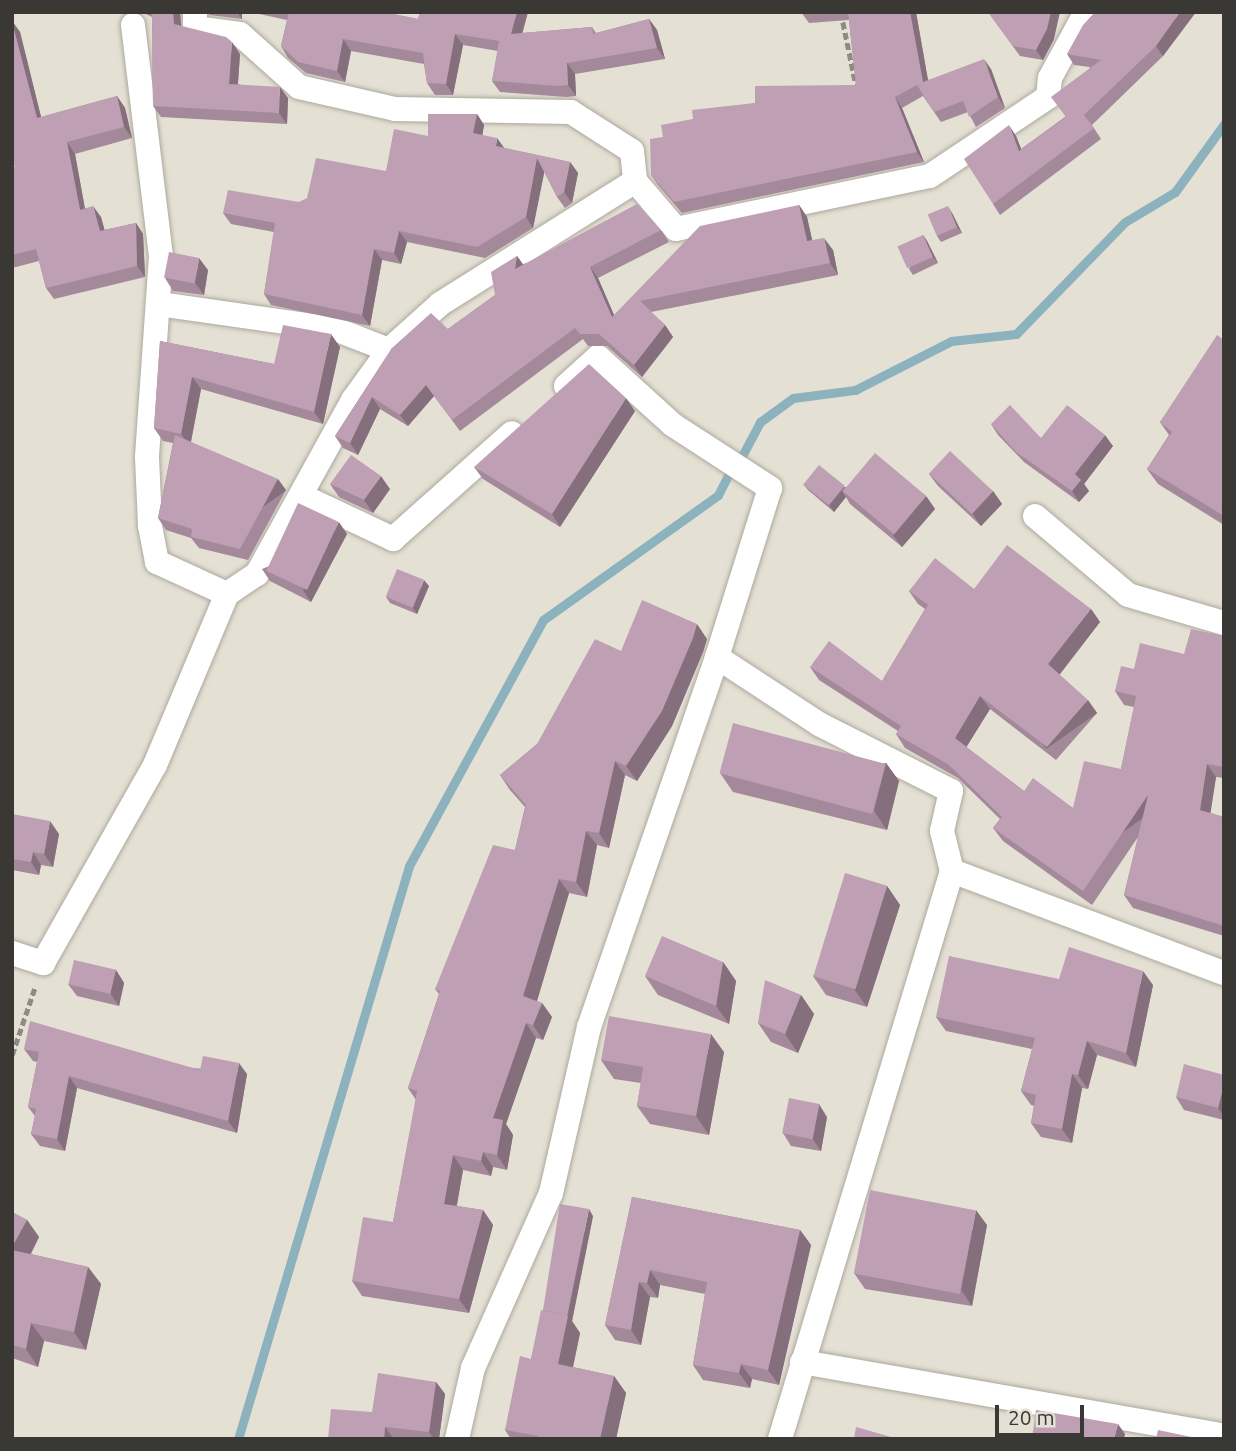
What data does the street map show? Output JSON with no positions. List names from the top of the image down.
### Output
{
  "scale_bar": "20 m"
}
